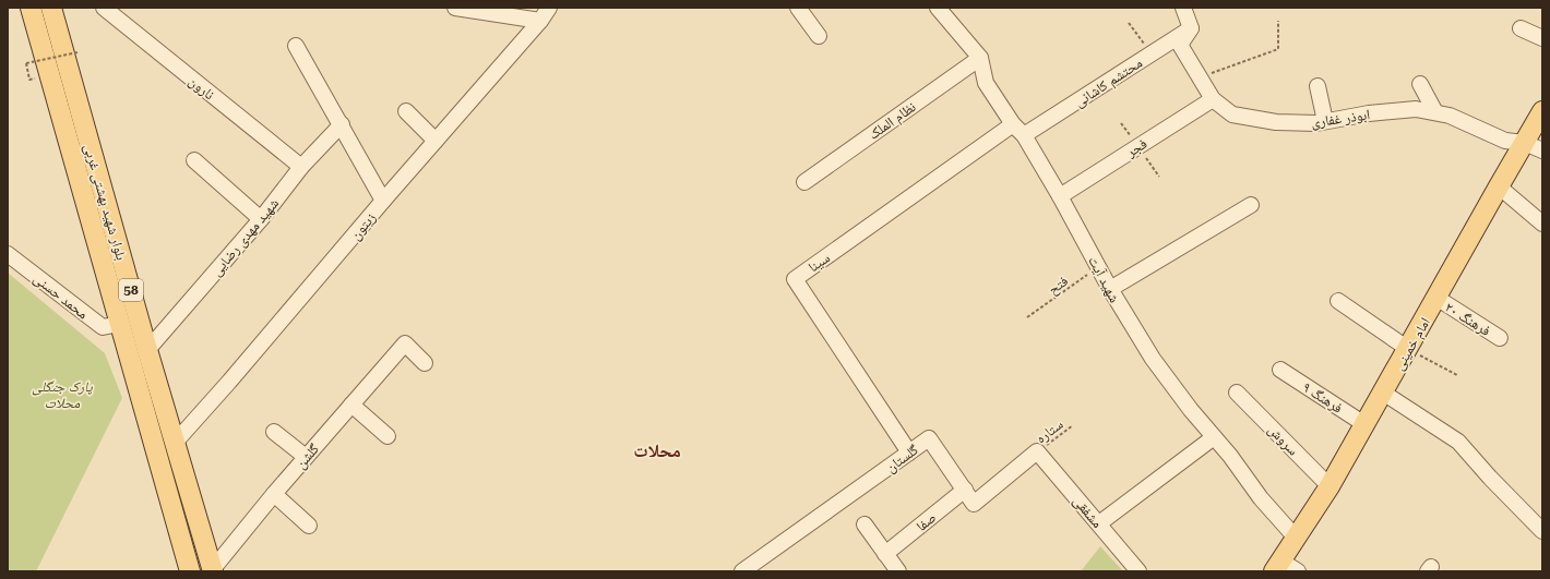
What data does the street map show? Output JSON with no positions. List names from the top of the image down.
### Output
{
  "streets": {
    "main road": ["بلوار شهید بهشتی غربی", "58", "امام خمینی"],
    "street": [
      "محتشم کاشانی",
      "نارون",
      "ابوذر غفاری",
      "نظام الملک",
      "فجر",
      "زیتون",
      "شهید مهدی رضایی",
      "سینا",
      "شهید آیت",
      "محمد حسنی",
      "فرهنگ ۲۰",
      "فرهنگ ۹",
      "سروش",
      "گلشن",
      "گلستان",
      "مشفقی",
      "صفا"
    ],
    "path": ["فتح", "ستاره"]
  },
  "crossings": [
    ["محتشم کاشانی", "ابوذر غفاری"],
    ["محتشم کاشانی", "شهید آیت"],
    ["نارون", "شهید مهدی رضایی"],
    ["ابوذر غفاری", "فجر"],
    ["ابوذر غفاری", "امام خمینی"],
    ["نظام الملک", "شهید آیت"],
    ["فجر", "شهید آیت"],
    ["بلوار شهید بهشتی غربی", "زیتون"],
    ["بلوار شهید بهشتی غربی", "شهید مهدی رضایی"],
    ["بلوار شهید بهشتی غربی", "محمد حسنی"],
    ["بلوار شهید بهشتی غربی", "گلشن"],
    ["سینا", "شهید آیت"],
    ["سینا", "گلستان"],
    ["شهید آیت", "فتح"],
    ["شهید آیت", "امام خمینی"],
    ["فرهنگ ۲۰", "امام خمینی"],
    ["امام خمینی", "فرهنگ ۹"],
    ["امام خمینی", "سروش"],
    ["ستاره", "گلستان"],
    ["ستاره", "مشفقی"],
    ["گلستان", "مشفقی"],
    ["گلستان", "صفا"]
  ],
  "districts": ["محلات"],
  "parks": ["پارک جنگلی محلات"]
}
